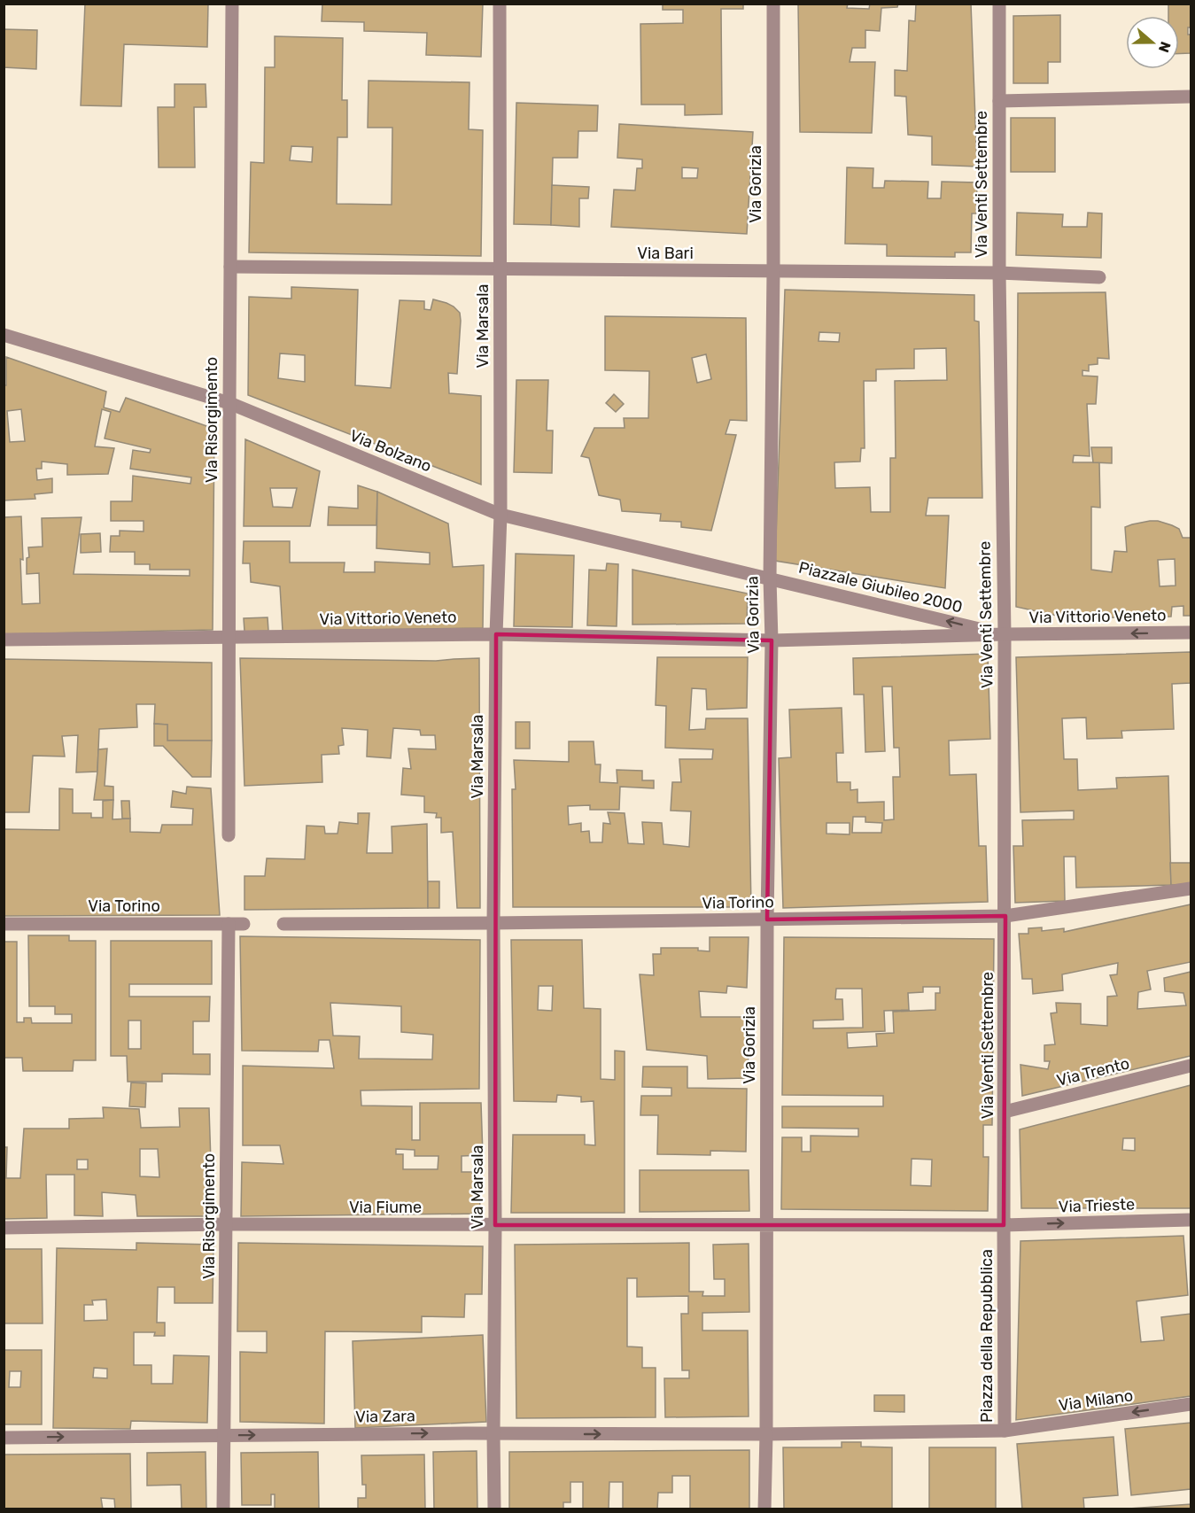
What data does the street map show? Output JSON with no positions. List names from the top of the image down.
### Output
{
  "streets": {
    "street": [
      "Via Gorizia",
      "Via Venti Settembre",
      "Via Bari",
      "Via Marsala",
      "Via Risorgimento",
      "Via Bolzano",
      "Piazzale Giubileo 2000",
      "Via Vittorio Veneto",
      "Via Torino",
      "Via Trento",
      "Via Trieste",
      "Via Fiume",
      "Piazza della Repubblica",
      "Via Milano",
      "Via Zara"
    ]
  },
  "crossings": [
    ["Via Gorizia", "Via Bari"],
    ["Via Gorizia", "Via Bolzano"],
    ["Via Gorizia", "Piazzale Giubileo 2000"],
    ["Via Gorizia", "Via Vittorio Veneto"],
    ["Via Gorizia", "Via Torino"],
    ["Via Gorizia", "Via Fiume"],
    ["Via Gorizia", "Piazza della Repubblica"],
    ["Via Venti Settembre", "Via Bari"],
    ["Via Venti Settembre", "Piazzale Giubileo 2000"],
    ["Via Venti Settembre", "Via Vittorio Veneto"],
    ["Via Venti Settembre", "Via Torino"],
    ["Via Venti Settembre", "Via Trento"],
    ["Via Venti Settembre", "Via Trieste"],
    ["Via Venti Settembre", "Piazza della Repubblica"],
    ["Via Bari", "Via Marsala"],
    ["Via Bari", "Via Risorgimento"],
    ["Via Marsala", "Via Bolzano"],
    ["Via Marsala", "Via Vittorio Veneto"],
    ["Via Marsala", "Via Torino"],
    ["Via Marsala", "Via Fiume"],
    ["Via Marsala", "Via Zara"],
    ["Via Risorgimento", "Via Bolzano"],
    ["Via Risorgimento", "Via Vittorio Veneto"],
    ["Via Risorgimento", "Via Torino"],
    ["Via Risorgimento", "Via Fiume"],
    ["Via Risorgimento", "Via Zara"],
    ["Via Bolzano", "Piazzale Giubileo 2000"],
    ["Piazzale Giubileo 2000", "Via Vittorio Veneto"],
    ["Via Trieste", "Piazza della Repubblica"],
    ["Via Fiume", "Piazza della Repubblica"],
    ["Piazza della Repubblica", "Via Milano"],
    ["Piazza della Repubblica", "Via Zara"]
  ],
  "one_way": ["Via Trieste", "Via Milano", "Via Zara"],
  "north": "right"
}
